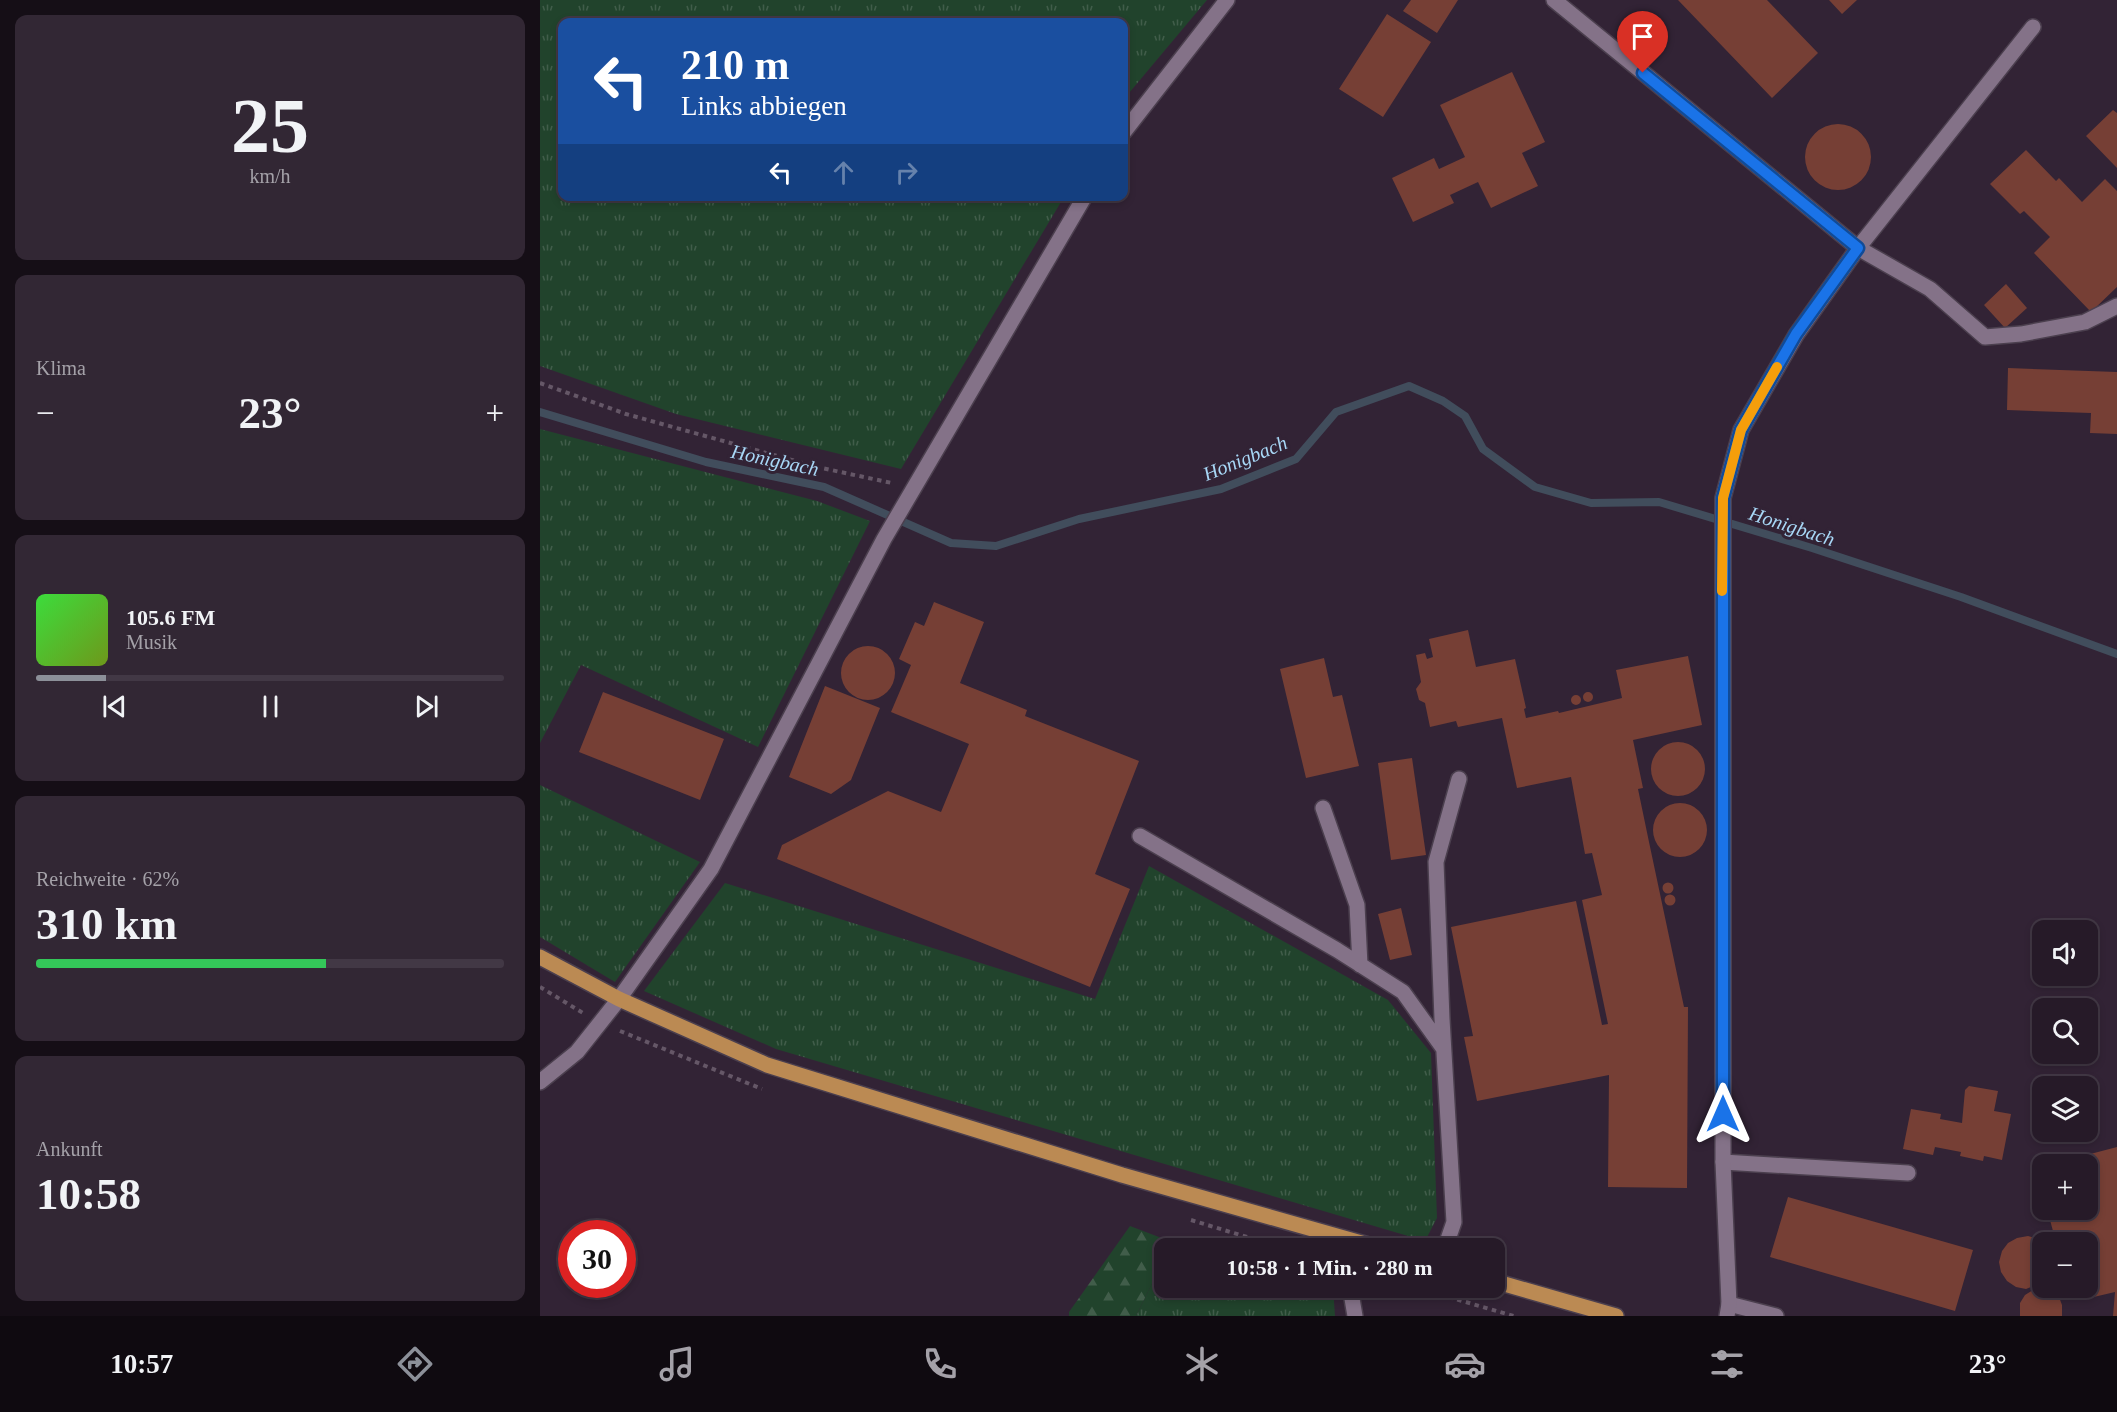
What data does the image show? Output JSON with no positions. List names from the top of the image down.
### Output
{
  "water": ["Honigbach"],
  "page": {
    "tile": [
      ["25", "km/h"],
      "Klima",
      ["Reichweite · 62%", "310 km"],
      ["Ankunft", "10:58"]
    ],
    "turn": ["210 m", "Links abbiegen"],
    "heat": ["−", "23°", "+"],
    "song": ["105.6 FM", "Musik"],
    "map_buttons": ["+", "−"],
    "limit": "30",
    "trip": "10:58 · 1 Min. · 280 m",
    "tabs": ["10:57", "23°"]
  }
}
